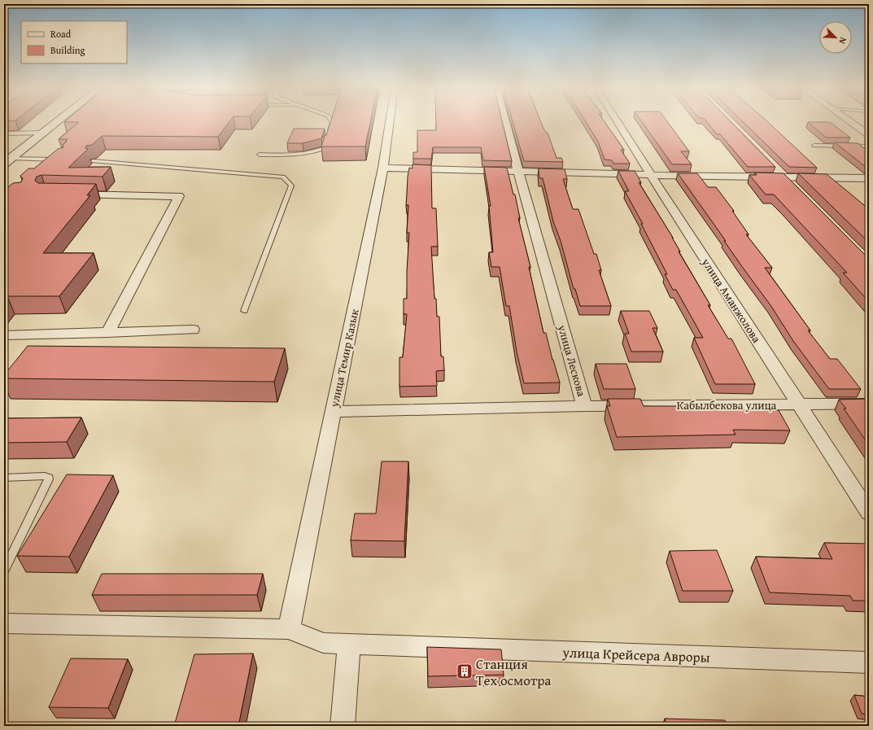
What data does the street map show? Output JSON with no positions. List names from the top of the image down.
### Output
{
  "streets": {
    "street": [
      "улица Аманжолова",
      "улица Темир Казык",
      "улица Лескова",
      "Кабылбекова улица",
      "улица Крейсера Авроры"
    ]
  },
  "crossings": [
    ["улица Аманжолова", "Кабылбекова улица"],
    ["улица Темир Казык", "улица Лескова"],
    ["улица Темир Казык", "улица Крейсера Авроры"],
    ["улица Лескова", "Кабылбекова улица"]
  ],
  "places": {
    "building": ["Станция Тех осмотра"]
  },
  "legend": ["Road", "Building"],
  "north": "bottom right"
}
